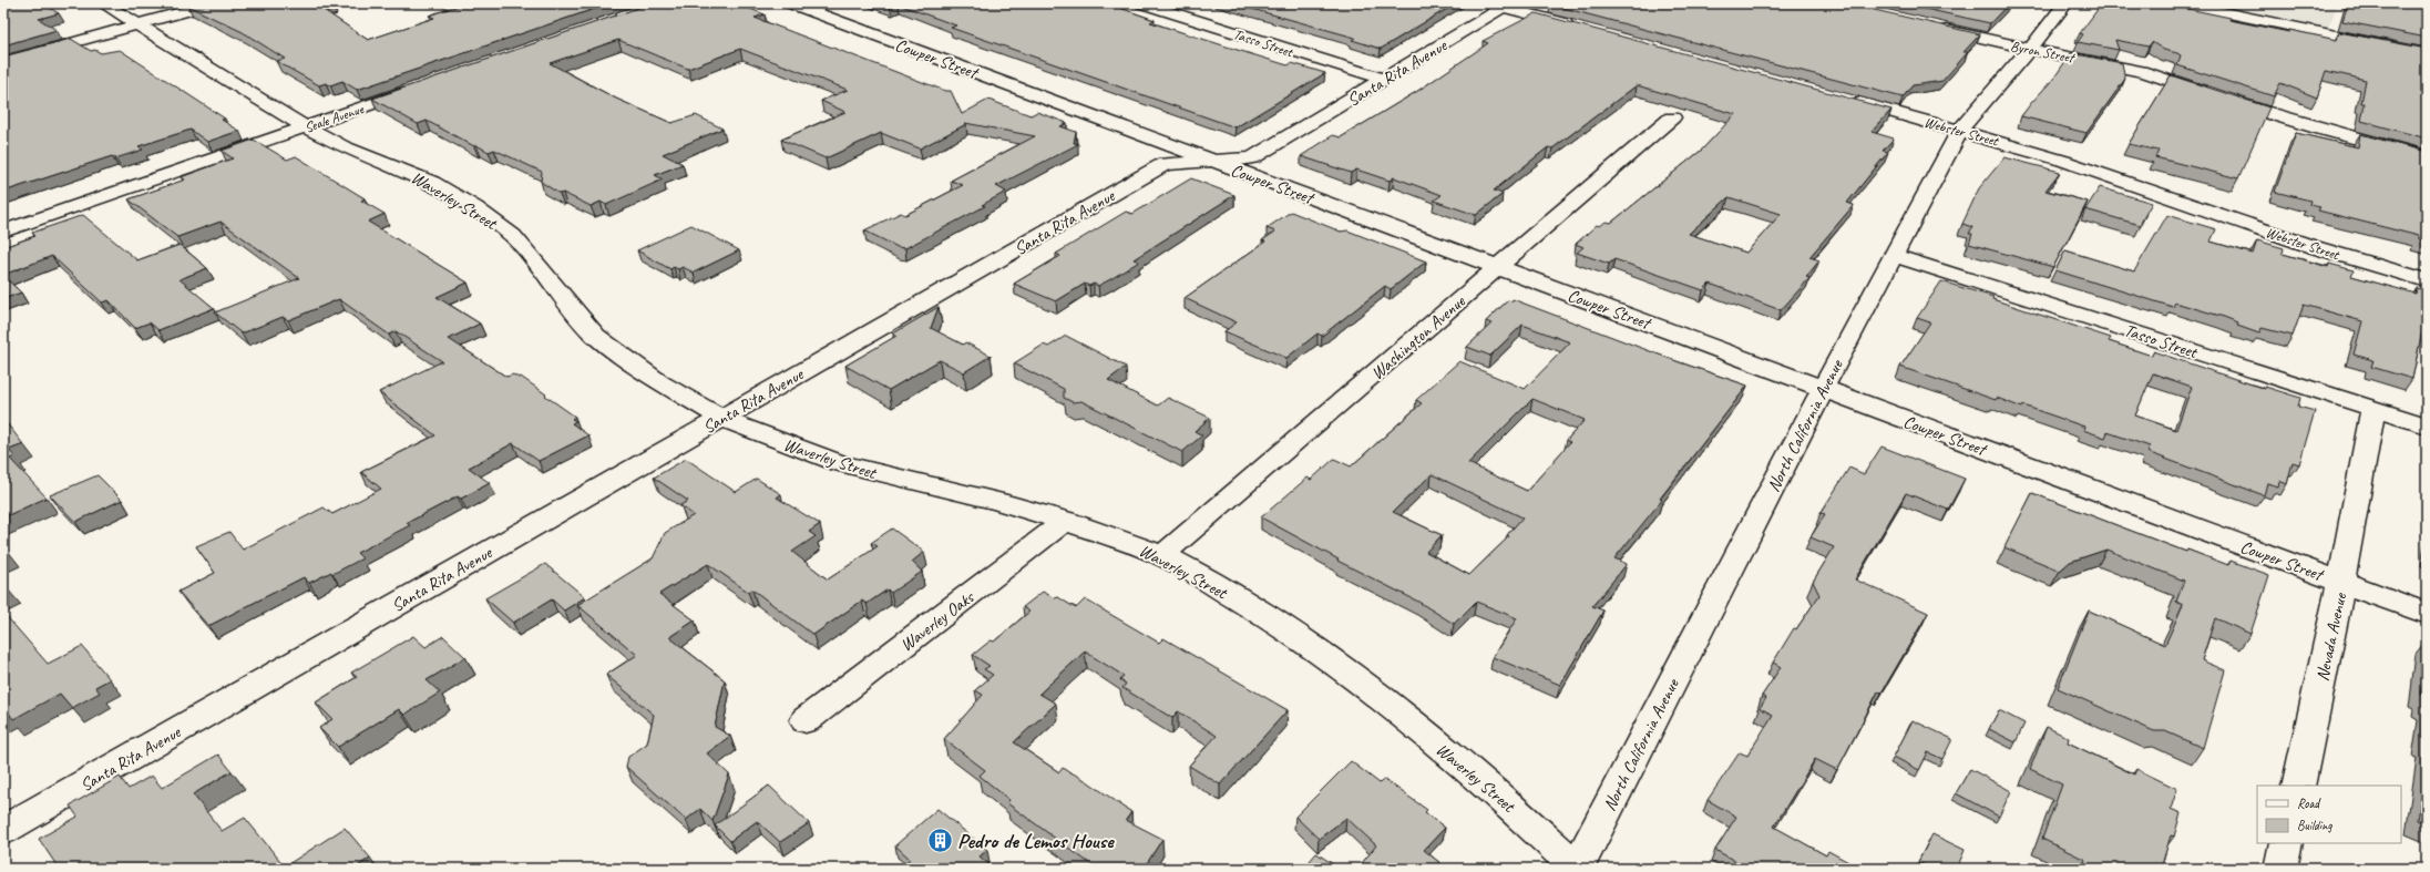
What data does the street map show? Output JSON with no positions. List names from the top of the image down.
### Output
{
  "streets": {
    "street": [
      "Tasso Street",
      "Byron Street",
      "Cowper Street",
      "Santa Rita Avenue",
      "Seale Avenue",
      "Webster Street",
      "Waverley Street",
      "Washington Avenue",
      "North California Avenue",
      "Waverley Oaks",
      "Nevada Avenue"
    ]
  },
  "crossings": [
    ["Tasso Street", "Santa Rita Avenue"],
    ["Tasso Street", "North California Avenue"],
    ["Tasso Street", "Nevada Avenue"],
    ["Byron Street", "North California Avenue"],
    ["Cowper Street", "Santa Rita Avenue"],
    ["Cowper Street", "Washington Avenue"],
    ["Cowper Street", "North California Avenue"],
    ["Cowper Street", "Nevada Avenue"],
    ["Santa Rita Avenue", "Waverley Street"],
    ["Seale Avenue", "Waverley Street"],
    ["Webster Street", "North California Avenue"],
    ["Waverley Street", "Washington Avenue"],
    ["Waverley Street", "North California Avenue"],
    ["Waverley Street", "Waverley Oaks"]
  ],
  "places": {
    "building": ["Pedro de Lemos House"]
  },
  "legend": ["Road", "Building"]
}
